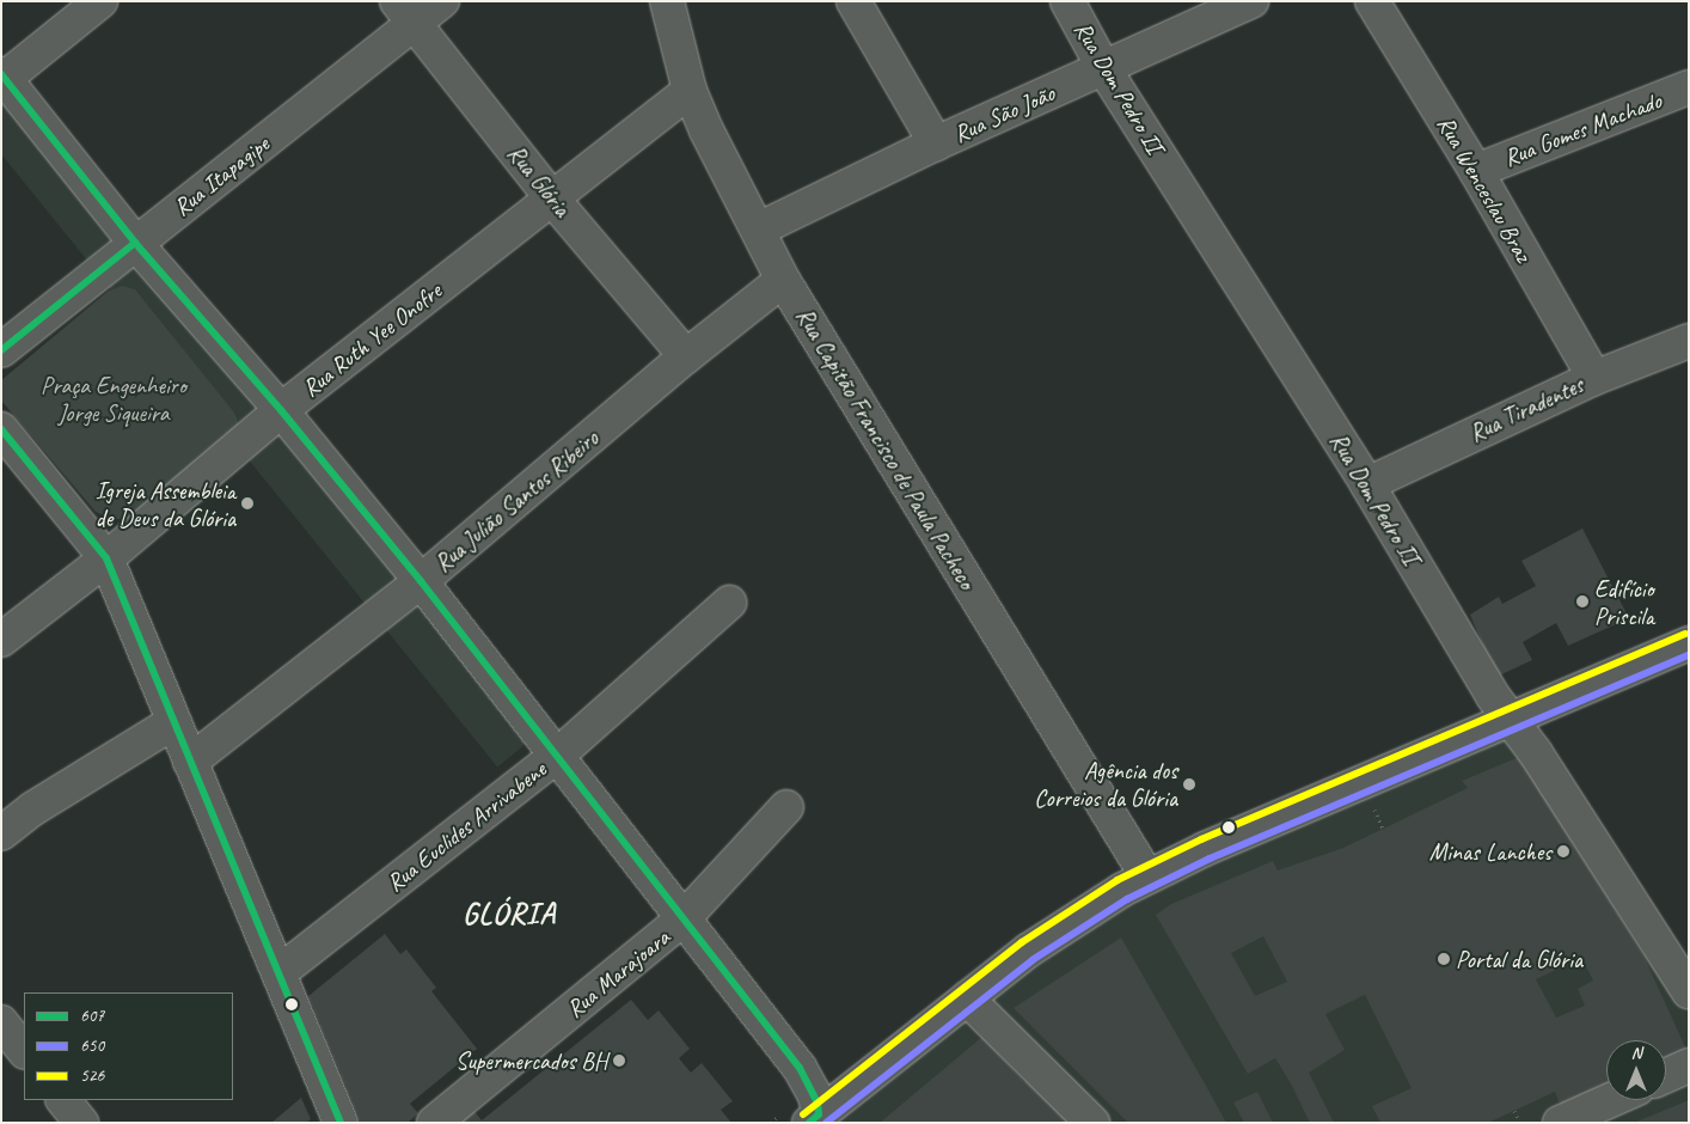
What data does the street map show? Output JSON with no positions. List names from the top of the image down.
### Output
{
  "streets": {
    "street": [
      "Rua Dom Pedro II",
      "Rua São João",
      "Rua Gomes Machado",
      "Rua Itapagipe",
      "Rua Glória",
      "Rua Wenceslau Braz",
      "Rua Ruth Yee Onofre",
      "Rua Tiradentes",
      "Rua Capitão Francisco de Paula Pacheco",
      "Rua Julião Santos Ribeiro",
      "Rua Euclides Arrivabene",
      "Rua Marajoara"
    ]
  },
  "crossings": [
    ["Rua Dom Pedro II", "Rua São João"],
    ["Rua Dom Pedro II", "Rua Tiradentes"],
    ["Rua São João", "Rua Capitão Francisco de Paula Pacheco"],
    ["Rua Gomes Machado", "Rua Wenceslau Braz"],
    ["Rua Itapagipe", "Rua Glória"],
    ["Rua Glória", "Rua Ruth Yee Onofre"],
    ["Rua Glória", "Rua Julião Santos Ribeiro"],
    ["Rua Wenceslau Braz", "Rua Tiradentes"],
    ["Rua Ruth Yee Onofre", "Rua Capitão Francisco de Paula Pacheco"],
    ["Rua Capitão Francisco de Paula Pacheco", "Rua Julião Santos Ribeiro"]
  ],
  "districts": ["GLÓRIA"],
  "parks": ["Praça Engenheiro Jorge Siqueira"],
  "places": [
    "Igreja Assembleia de Deus da Glória",
    "Edifício Priscila",
    "Agência dos Correios da Glória",
    "Minas Lanches",
    "Portal da Glória",
    "Supermercados BH"
  ],
  "lines": ["transit line 607", "transit line 526", "transit line 650"],
  "legend": ["607", "650", "526"],
  "north": "top"
}
